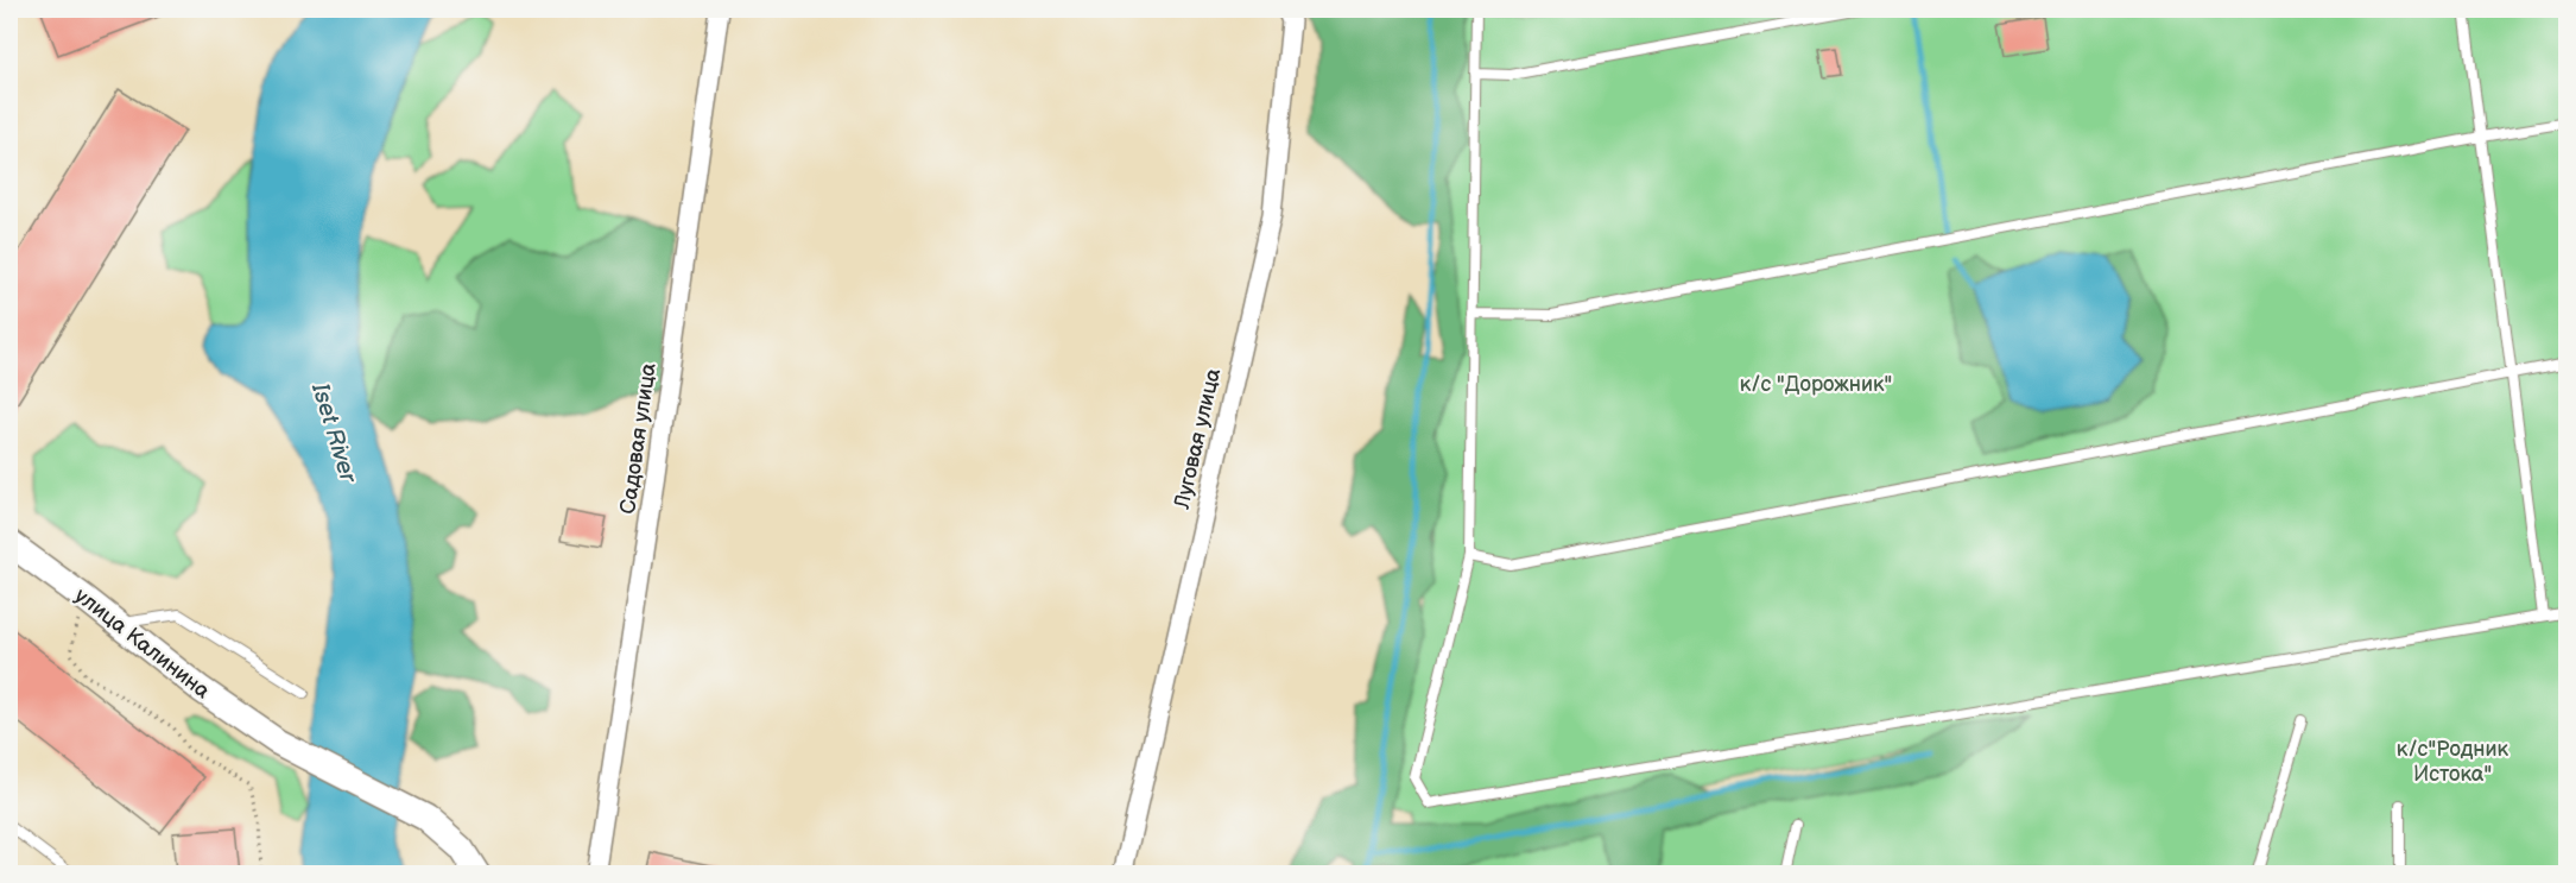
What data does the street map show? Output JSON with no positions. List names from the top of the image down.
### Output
{
  "streets": {
    "main road": ["улица Калинина"],
    "street": ["Садовая улица", "Луговая улица"]
  },
  "water": ["Iset River"],
  "parks": ["к/с \"Дорожник\"", "к/с\"Родник Истока\""]
}
